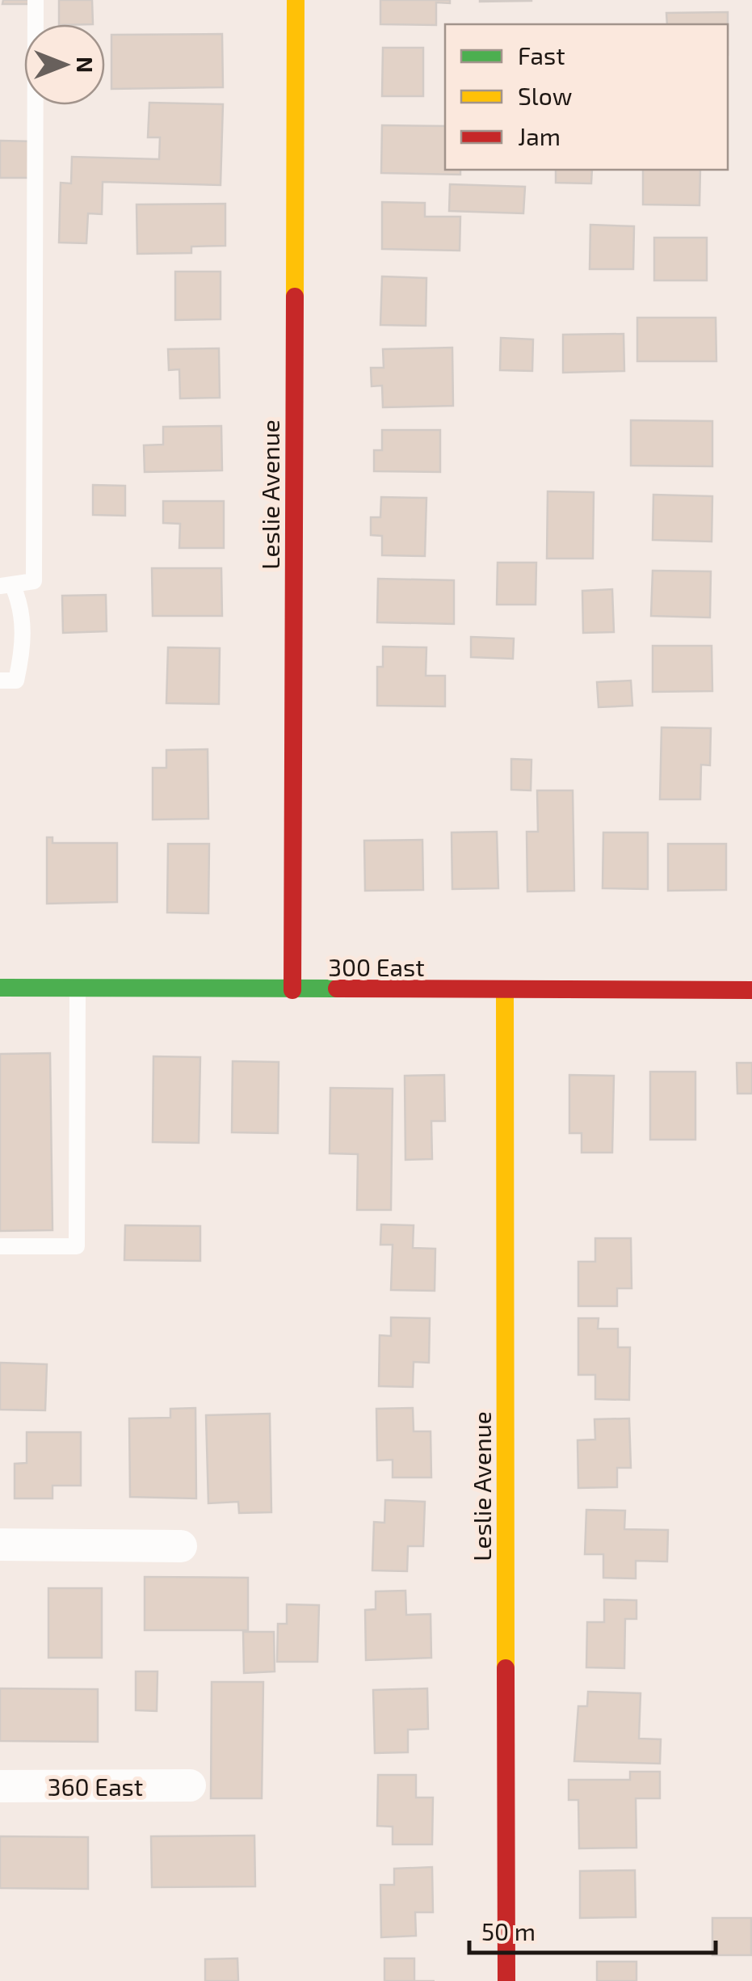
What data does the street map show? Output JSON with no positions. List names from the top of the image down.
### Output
{
  "streets": {
    "street": ["Leslie Avenue", "300 East", "360 East"]
  },
  "crossings": [
    ["Leslie Avenue", "300 East"]
  ],
  "legend": ["Fast", "Slow", "Jam"],
  "scale_bar": "50 m",
  "north": "right"
}
